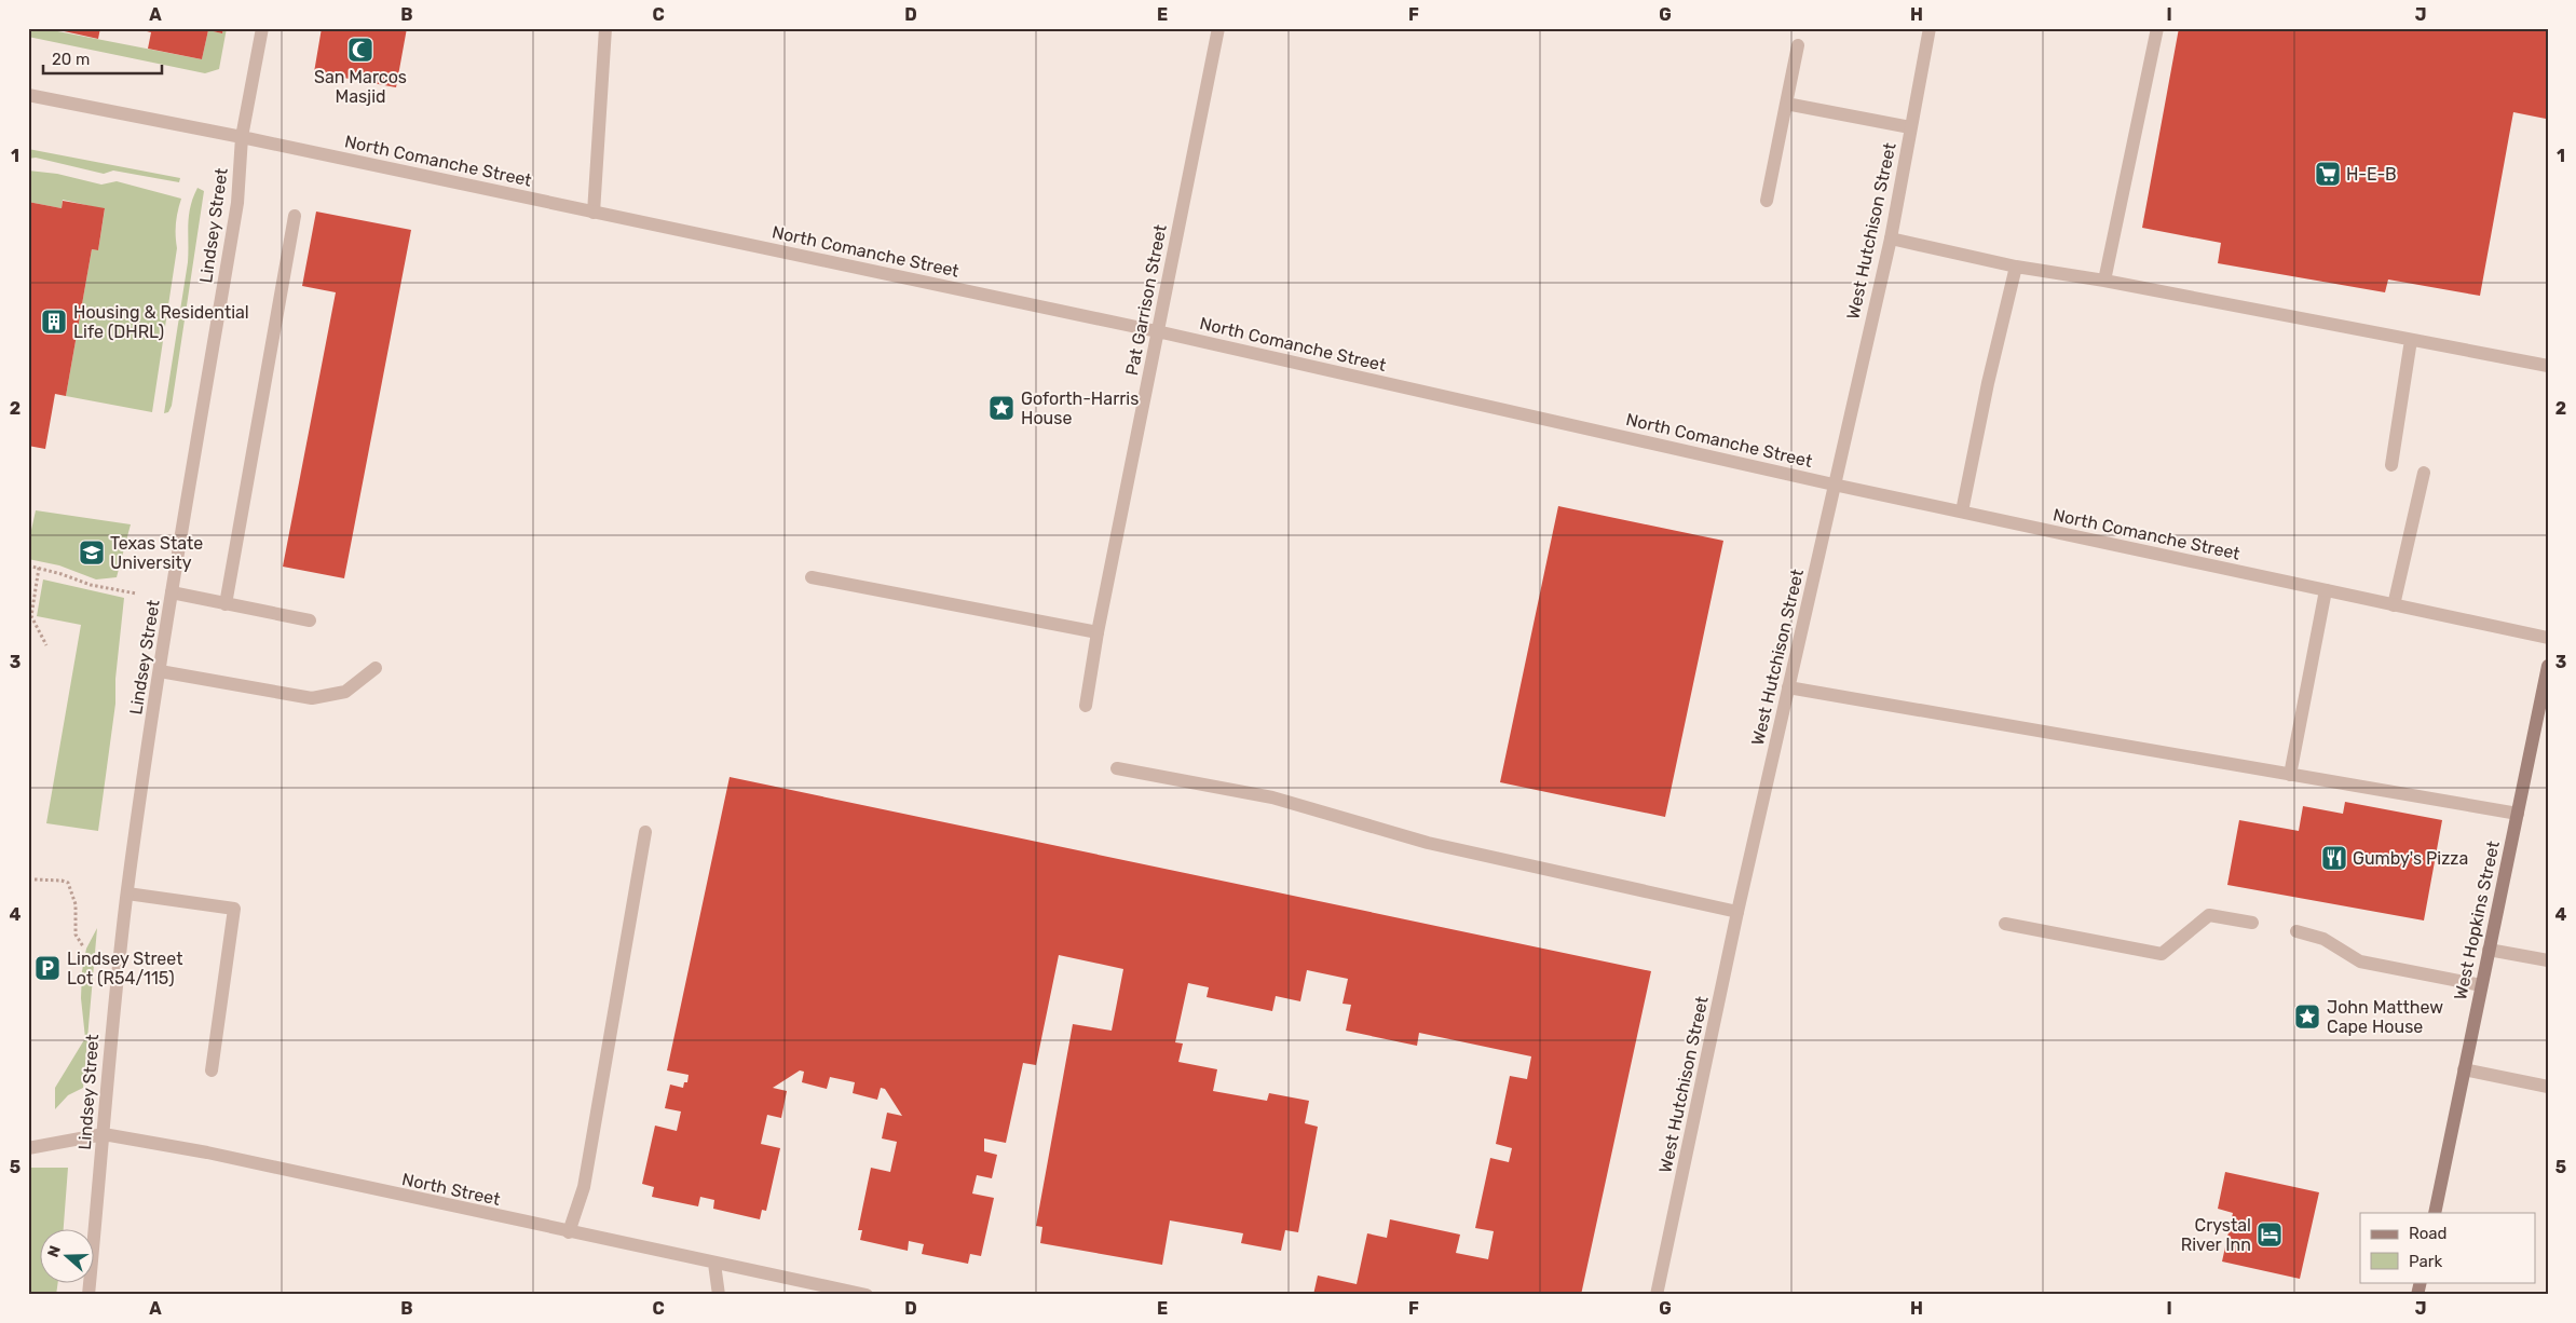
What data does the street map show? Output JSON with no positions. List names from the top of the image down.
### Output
{
  "streets": {
    "main road": ["West Hopkins Street"],
    "street": [
      "North Comanche Street",
      "Lindsey Street",
      "West Hutchison Street",
      "Pat Garrison Street",
      "North Street"
    ]
  },
  "crossings": [
    ["North Comanche Street", "Lindsey Street"],
    ["North Comanche Street", "West Hutchison Street"],
    ["North Comanche Street", "Pat Garrison Street"],
    ["Lindsey Street", "North Street"]
  ],
  "places": {
    "mosque": ["San Marcos Masjid"],
    "supermarket": ["H-E-B"],
    "building": ["Housing & Residential Life (DHRL)"],
    "place": ["Goforth-Harris House", "John Matthew Cape House"],
    "school or university": ["Texas State University"],
    "restaurant": ["Gumby's Pizza"],
    "parking": ["Lindsey Street Lot (R54/115)"],
    "hotel": ["Crystal River Inn"]
  },
  "legend": ["Road", "Park"],
  "scale_bar": "20 m",
  "north": "left",
  "grid": {
    "columns": [
      "A",
      "B",
      "C",
      "D",
      "E",
      "F",
      "G",
      "H",
      "I",
      "J"
    ],
    "rows": [
      "1",
      "2",
      "3",
      "4",
      "5"
    ]
  }
}
